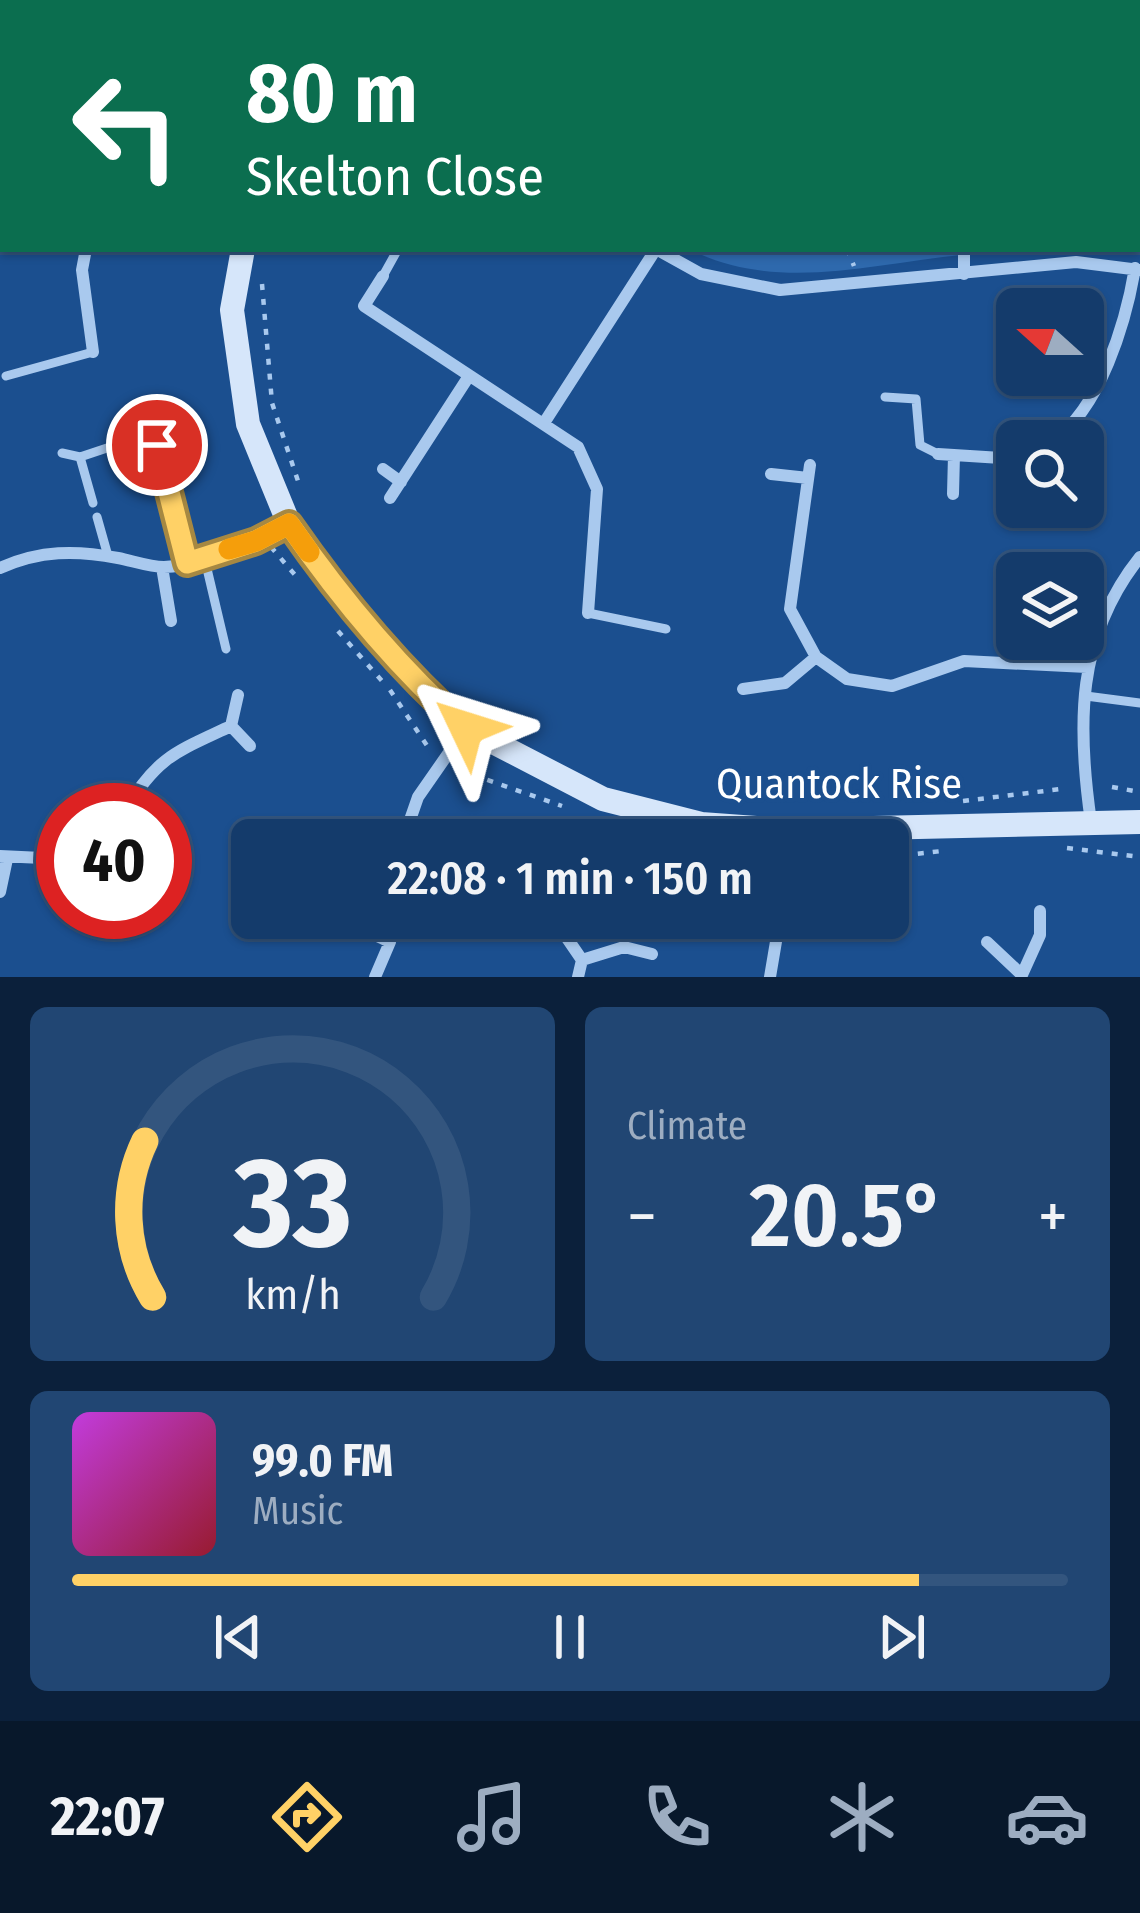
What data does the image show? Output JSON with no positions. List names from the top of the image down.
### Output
{
  "streets": {
    "street": ["Quantock Rise"]
  },
  "north": "left",
  "page": {
    "turn": ["80 m", "Skelton Close"],
    "limit": "40",
    "trip": "22:08 · 1 min · 150 m",
    "tile": "Climate",
    "heat": ["−", "20.5°", "+"],
    "song": ["99.0 FM", "Music"],
    "tabs": "22:07",
    "gauge": ["33", "km/h"]
  }
}
